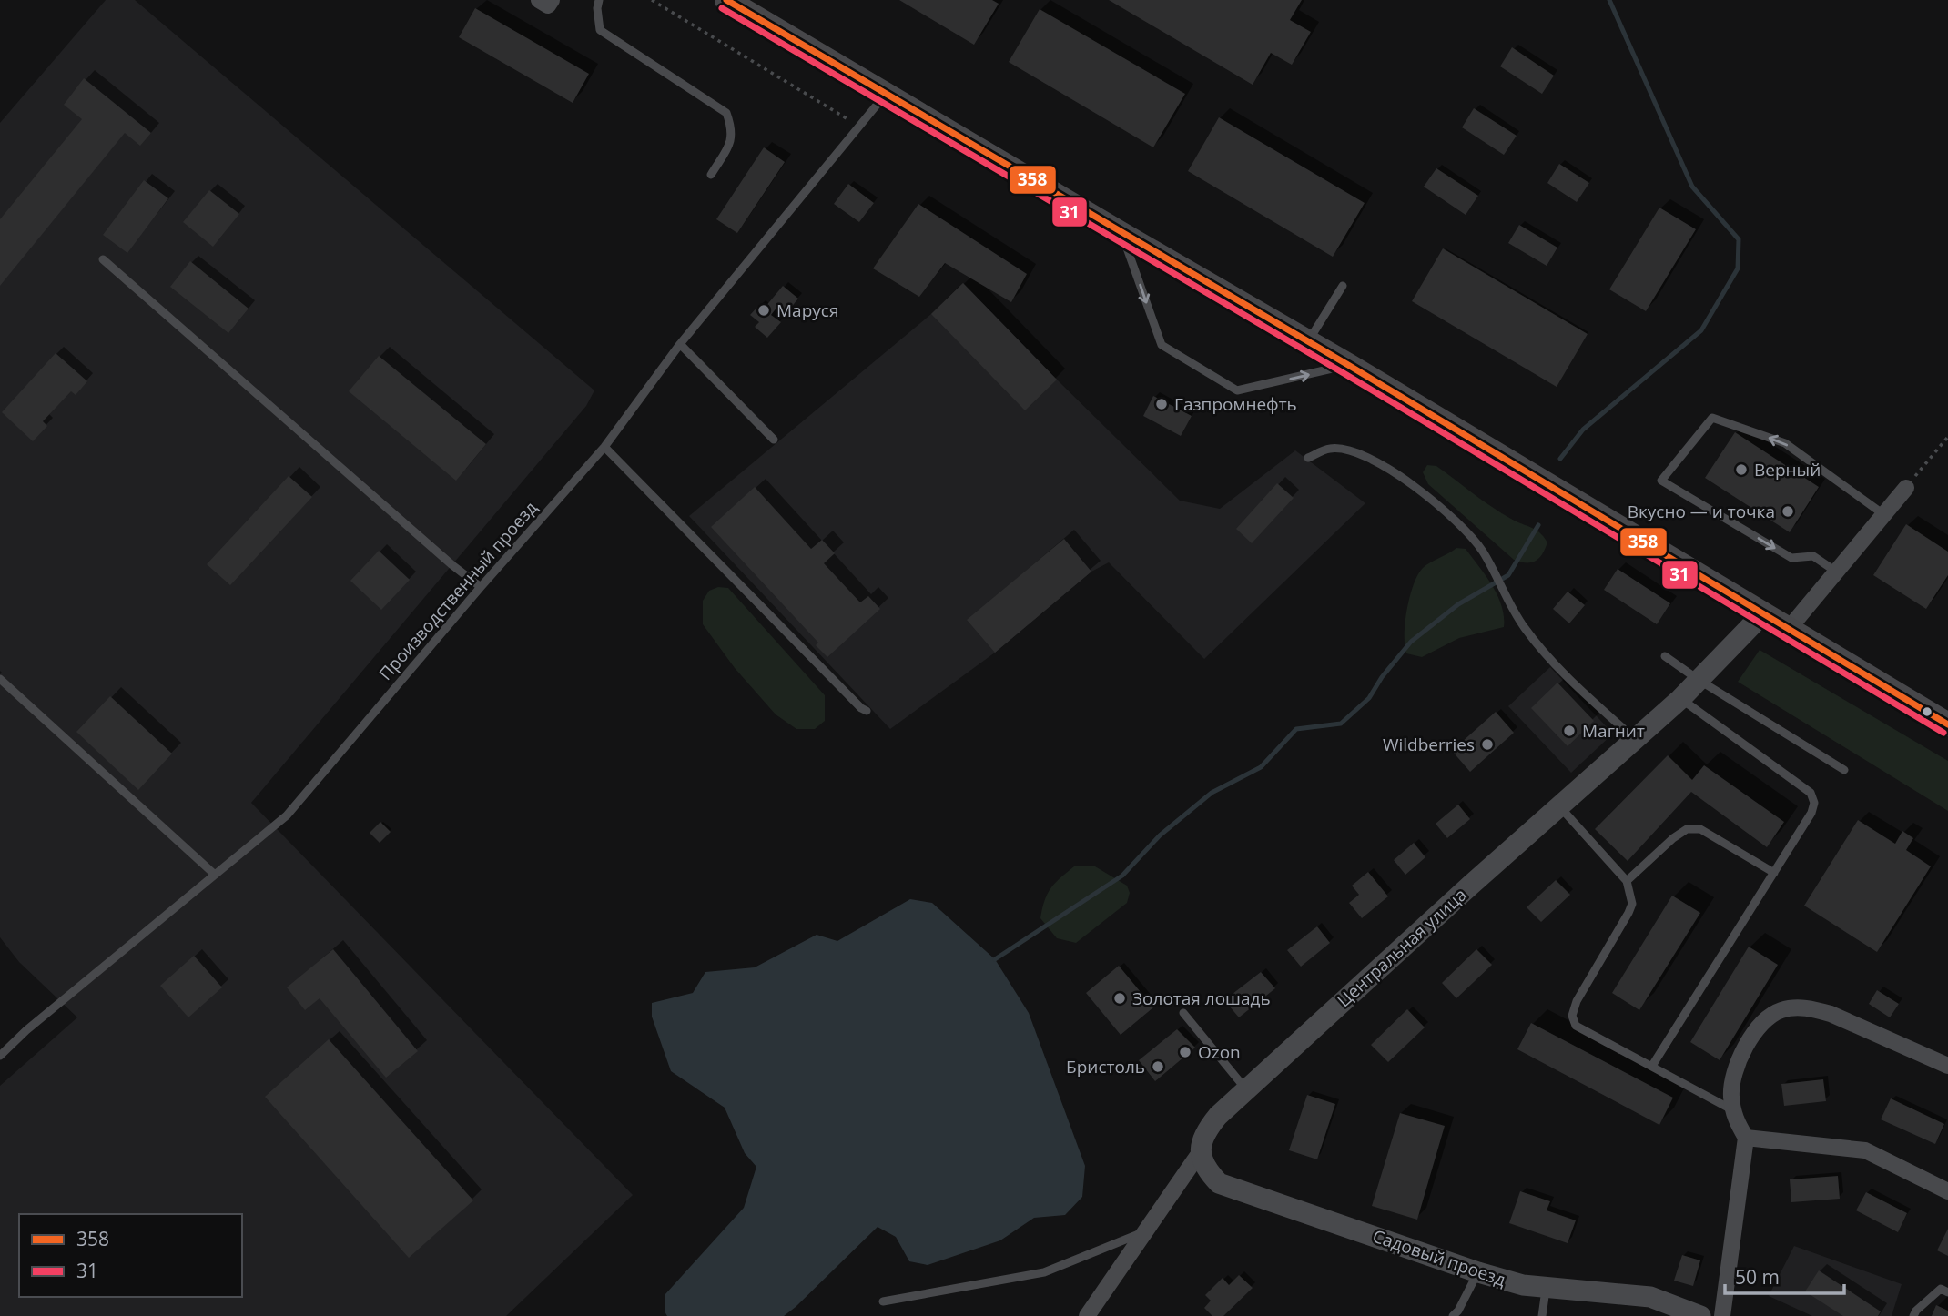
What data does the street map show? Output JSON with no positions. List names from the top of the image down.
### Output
{
  "streets": {
    "street": ["Центральная улица", "Садовый проезд"],
    "lane": ["Производственный проезд"]
  },
  "crossings": [
    ["Центральная улица", "Садовый проезд"]
  ],
  "places": [
    "Маруся",
    "Газпромнефть",
    "Верный",
    "Вкусно — и точка",
    "Магнит",
    "Wildberries",
    "Золотая лошадь",
    "Ozon",
    "Бристоль"
  ],
  "lines": ["transit line 358", "transit line 31"],
  "legend": ["358", "31"],
  "scale_bar": "50 m"
}
